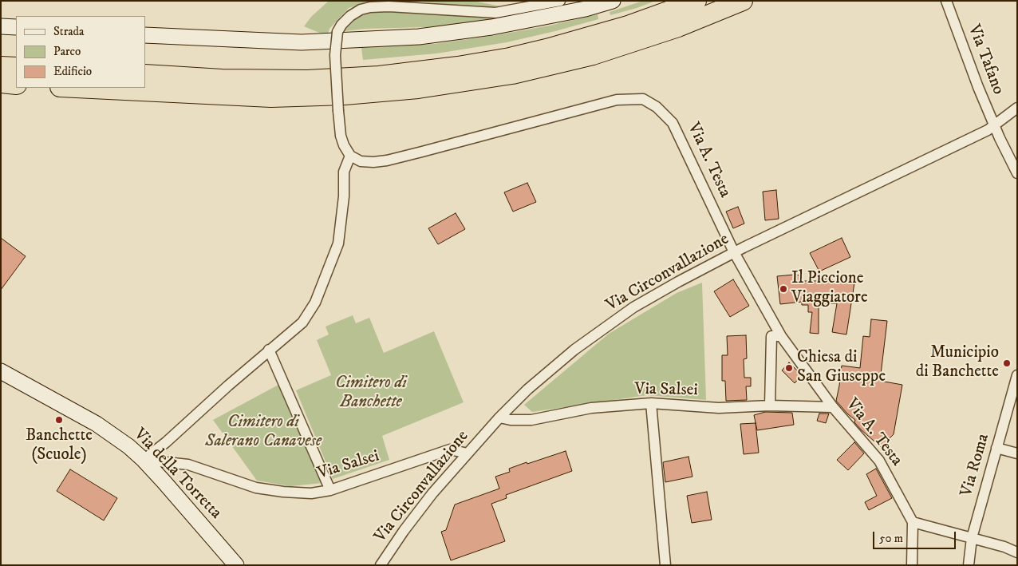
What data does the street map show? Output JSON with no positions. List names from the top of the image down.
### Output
{
  "streets": {
    "main road": ["Via della Torretta"],
    "street": [
      "Via Tafano",
      "Via A. Testa",
      "Via Circonvallazione",
      "Via Salsei",
      "Via Roma"
    ]
  },
  "crossings": [
    ["Via Tafano", "Via Circonvallazione"],
    ["Via A. Testa", "Via Circonvallazione"],
    ["Via A. Testa", "Via Salsei"],
    ["Via Circonvallazione", "Via Salsei"],
    ["Via Salsei", "Via della Torretta"]
  ],
  "parks": ["Cimitero di Banchette", "Cimitero di Salerano Canavese"],
  "places": [
    "Il Piccione Viaggiatore",
    "Municipio di Banchette",
    "Chiesa di San Giuseppe",
    "Banchette (Scuole)"
  ],
  "legend": ["Strada", "Parco", "Edificio"],
  "scale_bar": "50 m"
}
